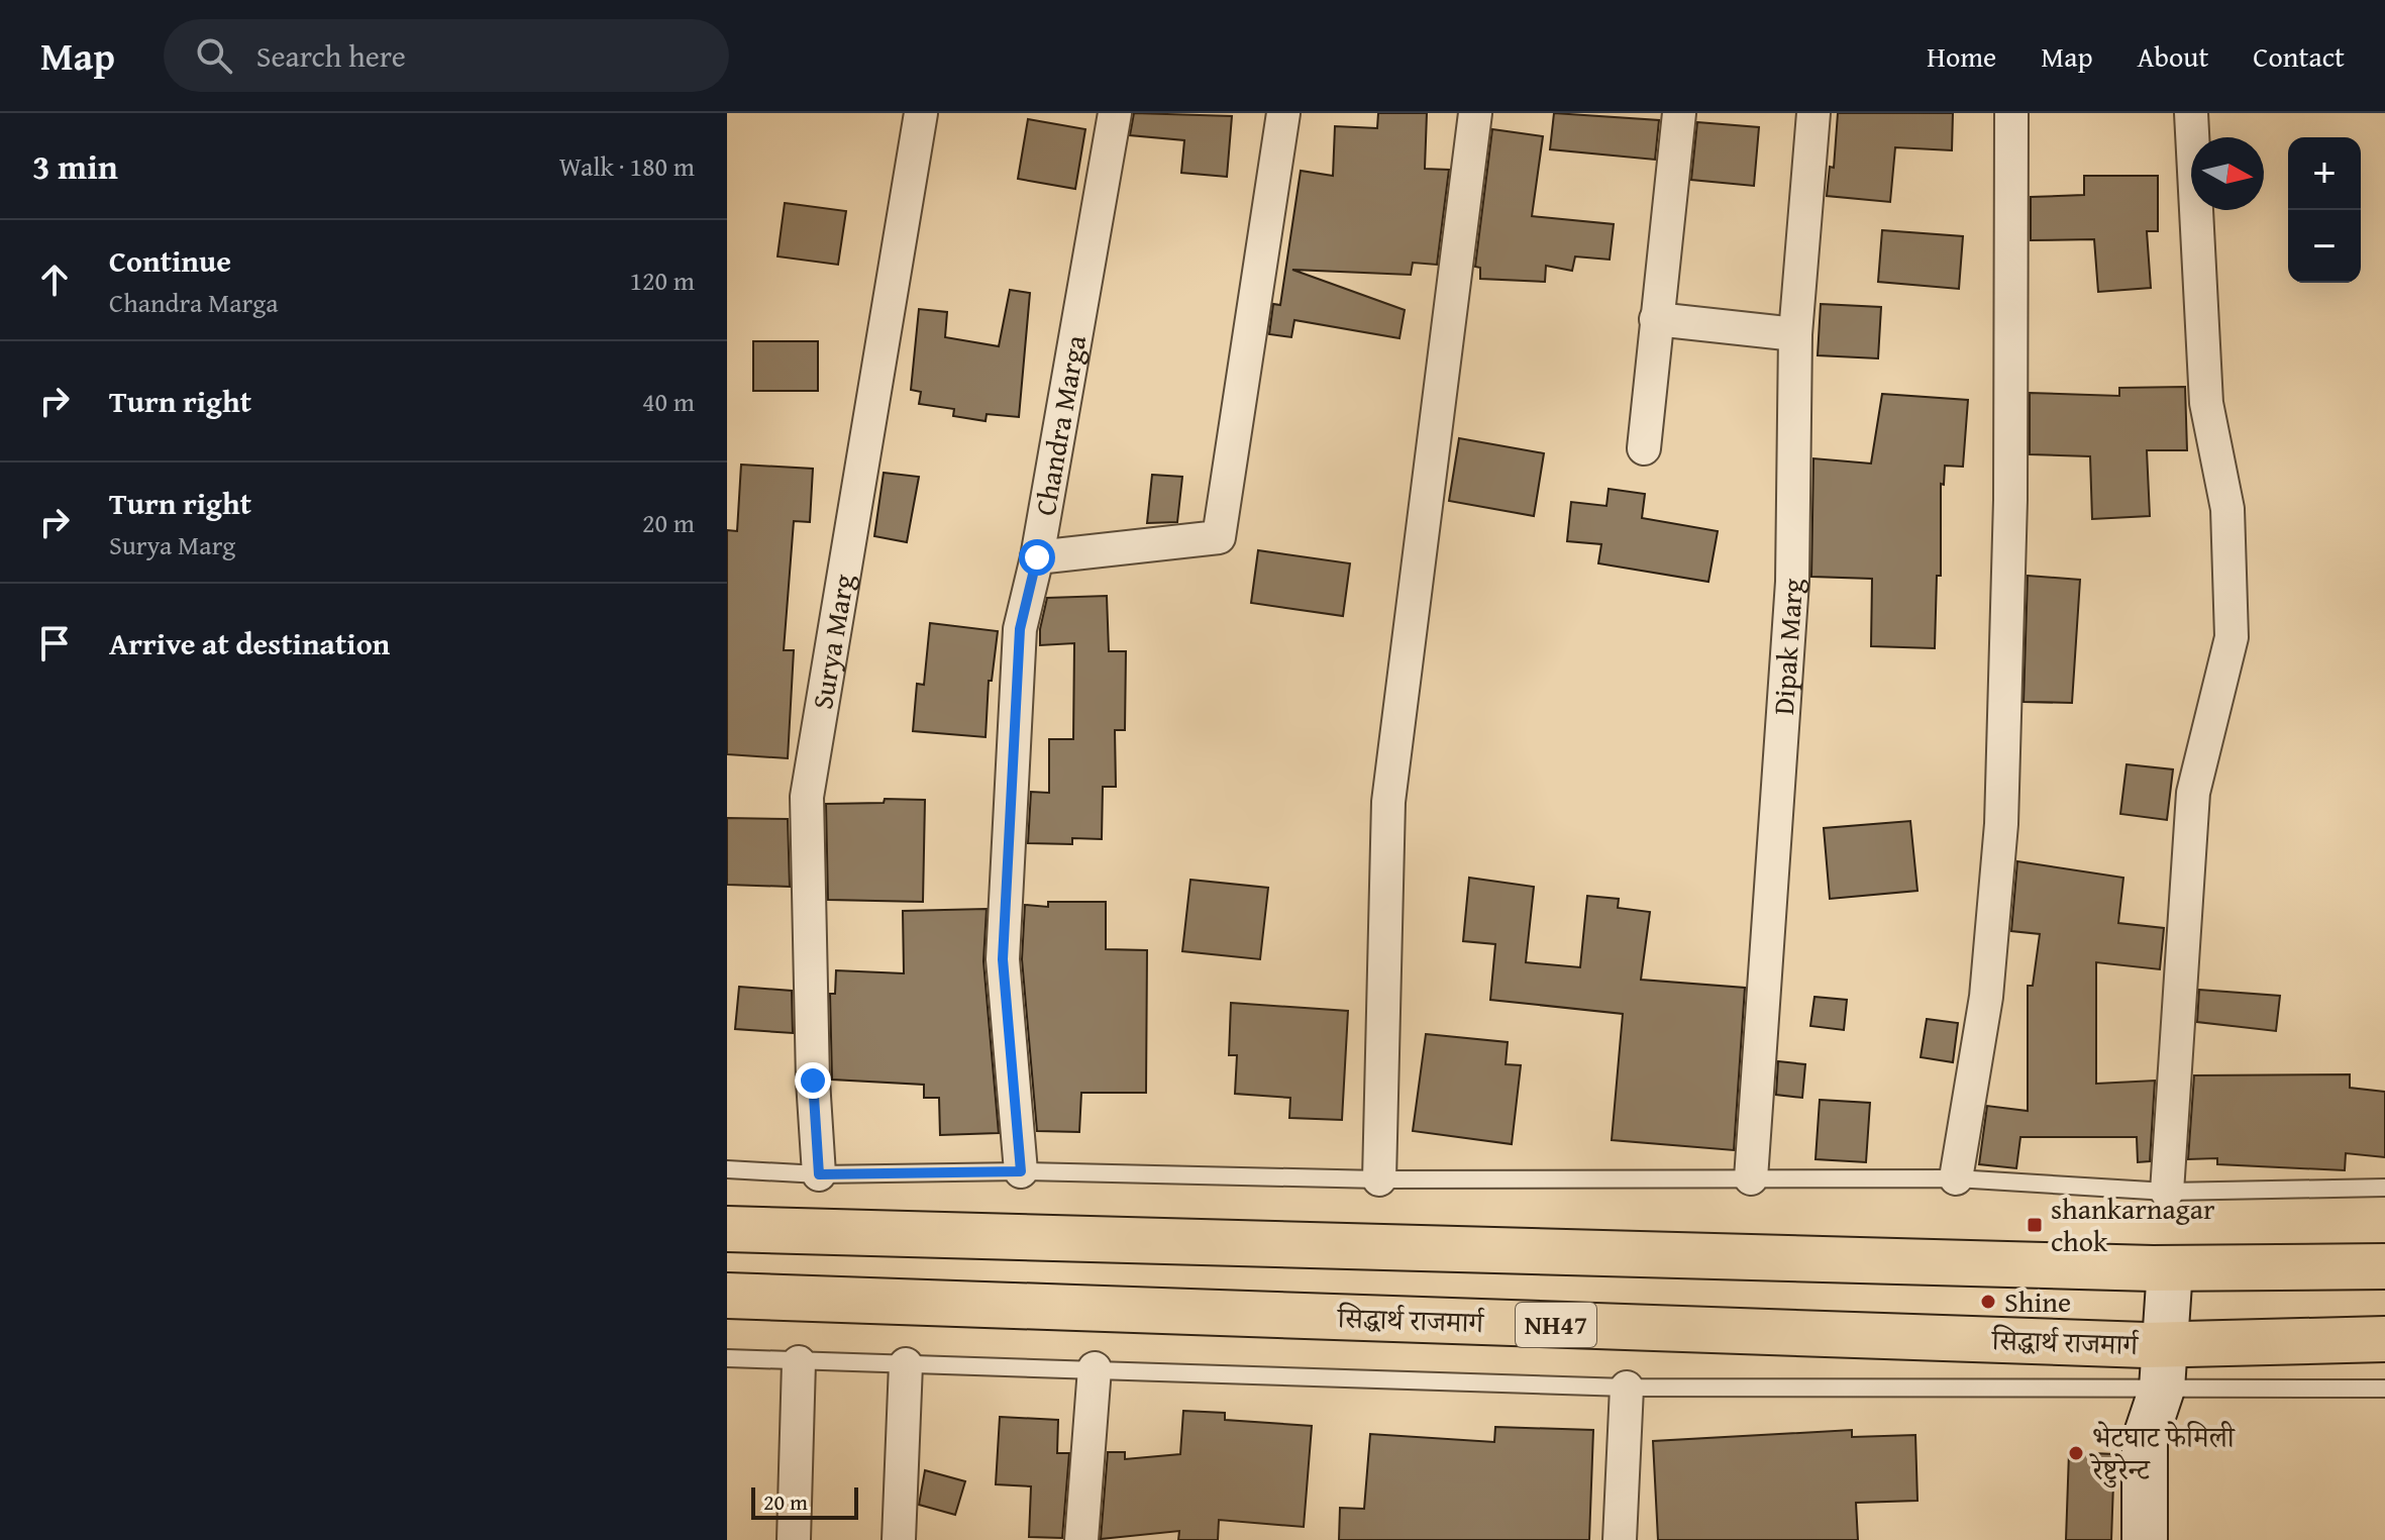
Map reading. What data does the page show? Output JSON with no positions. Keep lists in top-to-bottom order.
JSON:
{
  "streets": {
    "highway": ["सिद्धार्थ राजमार्ग", "NH47"],
    "street": ["Chandra Marga", "Surya Marg", "Dipak Marg"]
  },
  "places": {
    "transit": ["shankarnagar chok"],
    "other": ["Shine", "भेटघाट फेमिली रेष्टुरेन्ट"]
  },
  "scale_bar": "20 m",
  "north": "right",
  "page": {
    "header": "Map",
    "search": "Search here",
    "nav": [
      "Home",
      "Map",
      "About",
      "Contact"
    ],
    "heading": ["3 min", "Walk · 180 m"],
    "map_buttons": ["+", "−"],
    "list": [
      ["Continue", "Chandra Marga", "120 m"],
      ["Turn right", "40 m"],
      ["Turn right", "Surya Marg", "20 m"],
      "Arrive at destination"
    ],
    "scale": "20 m"
  }
}
